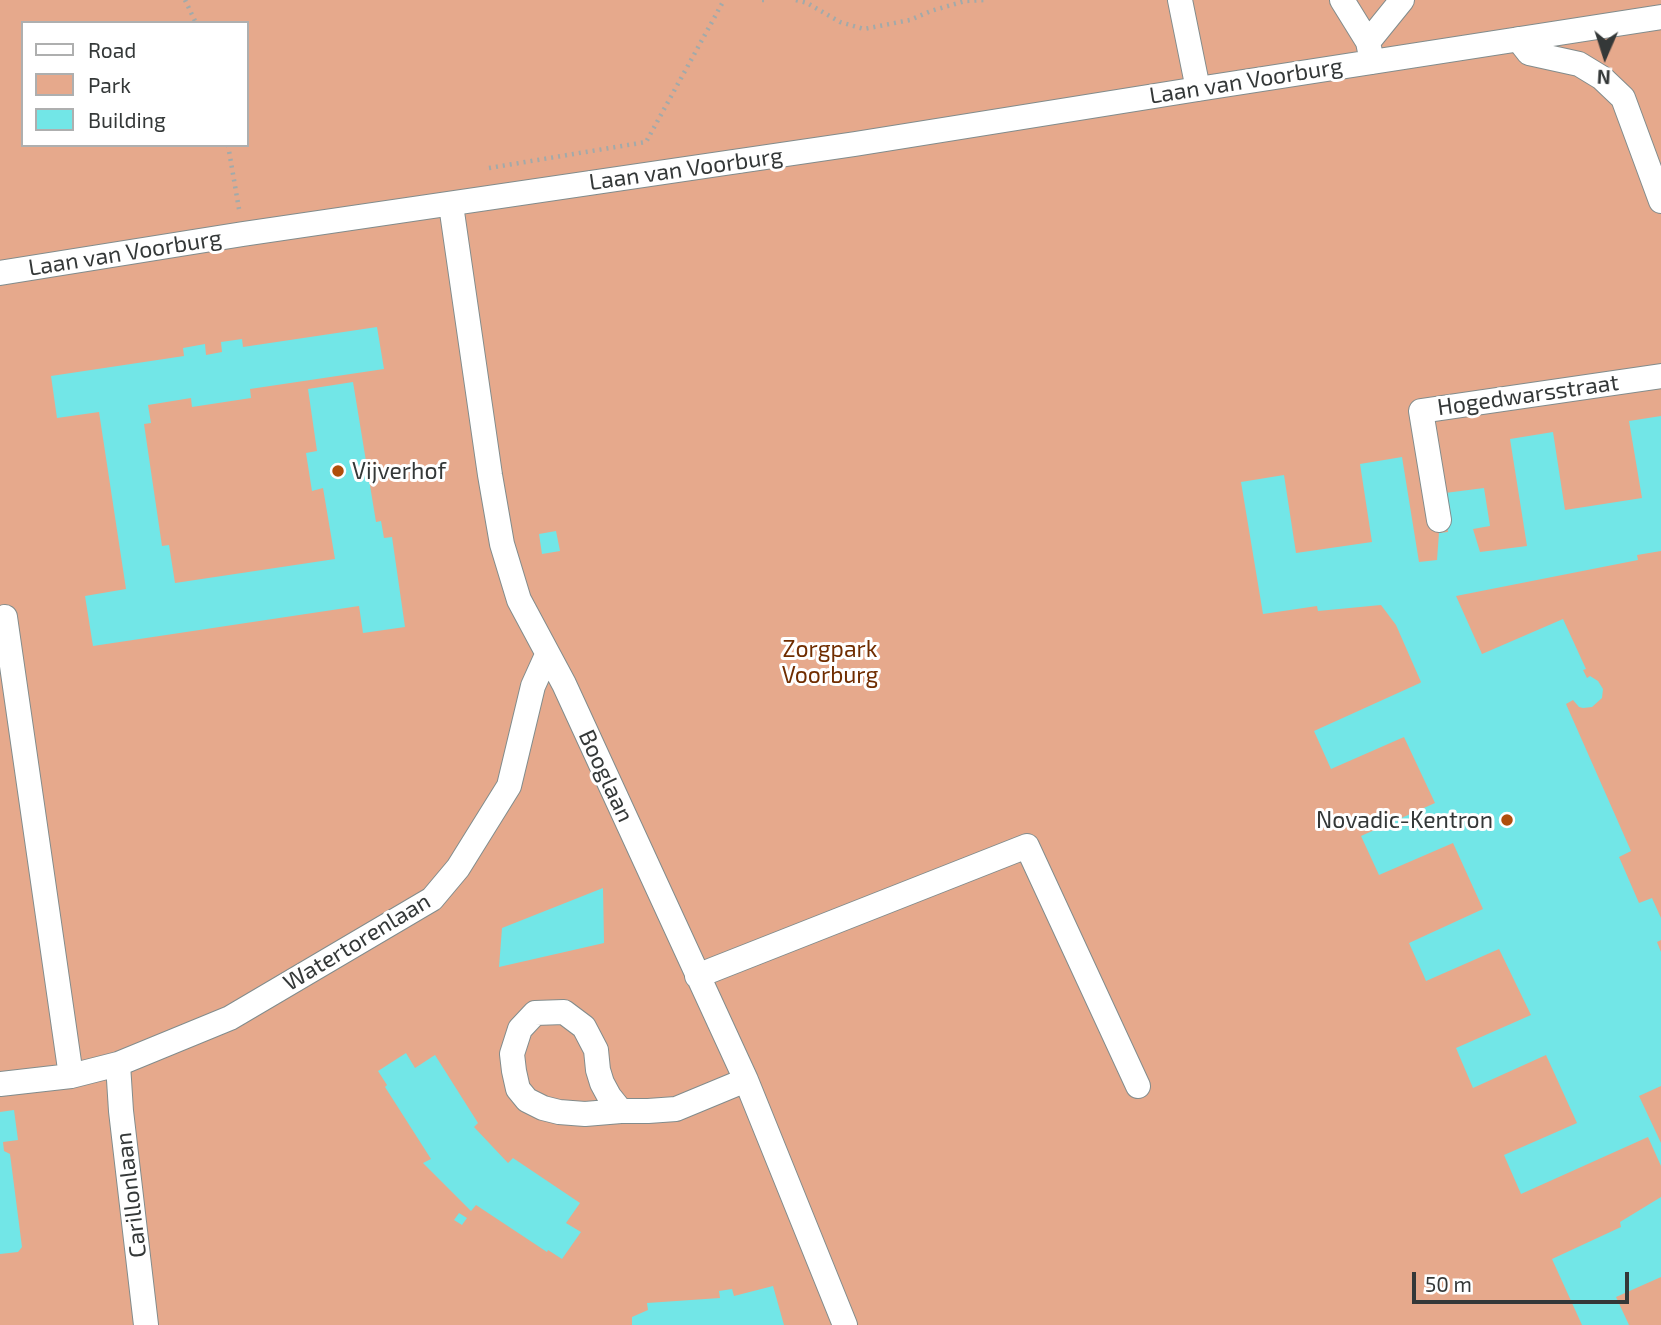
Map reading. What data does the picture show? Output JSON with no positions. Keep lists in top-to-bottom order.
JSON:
{
  "streets": {
    "street": [
      "Laan van Voorburg",
      "Hogedwarsstraat",
      "Booglaan",
      "Watertorenlaan",
      "Carillonlaan"
    ]
  },
  "crossings": [
    ["Laan van Voorburg", "Booglaan"],
    ["Booglaan", "Watertorenlaan"],
    ["Watertorenlaan", "Carillonlaan"]
  ],
  "parks": ["Zorgpark Voorburg"],
  "places": ["Vijverhof", "Novadic-Kentron"],
  "legend": ["Road", "Park", "Building"],
  "scale_bar": "50 m",
  "north": "bottom"
}
